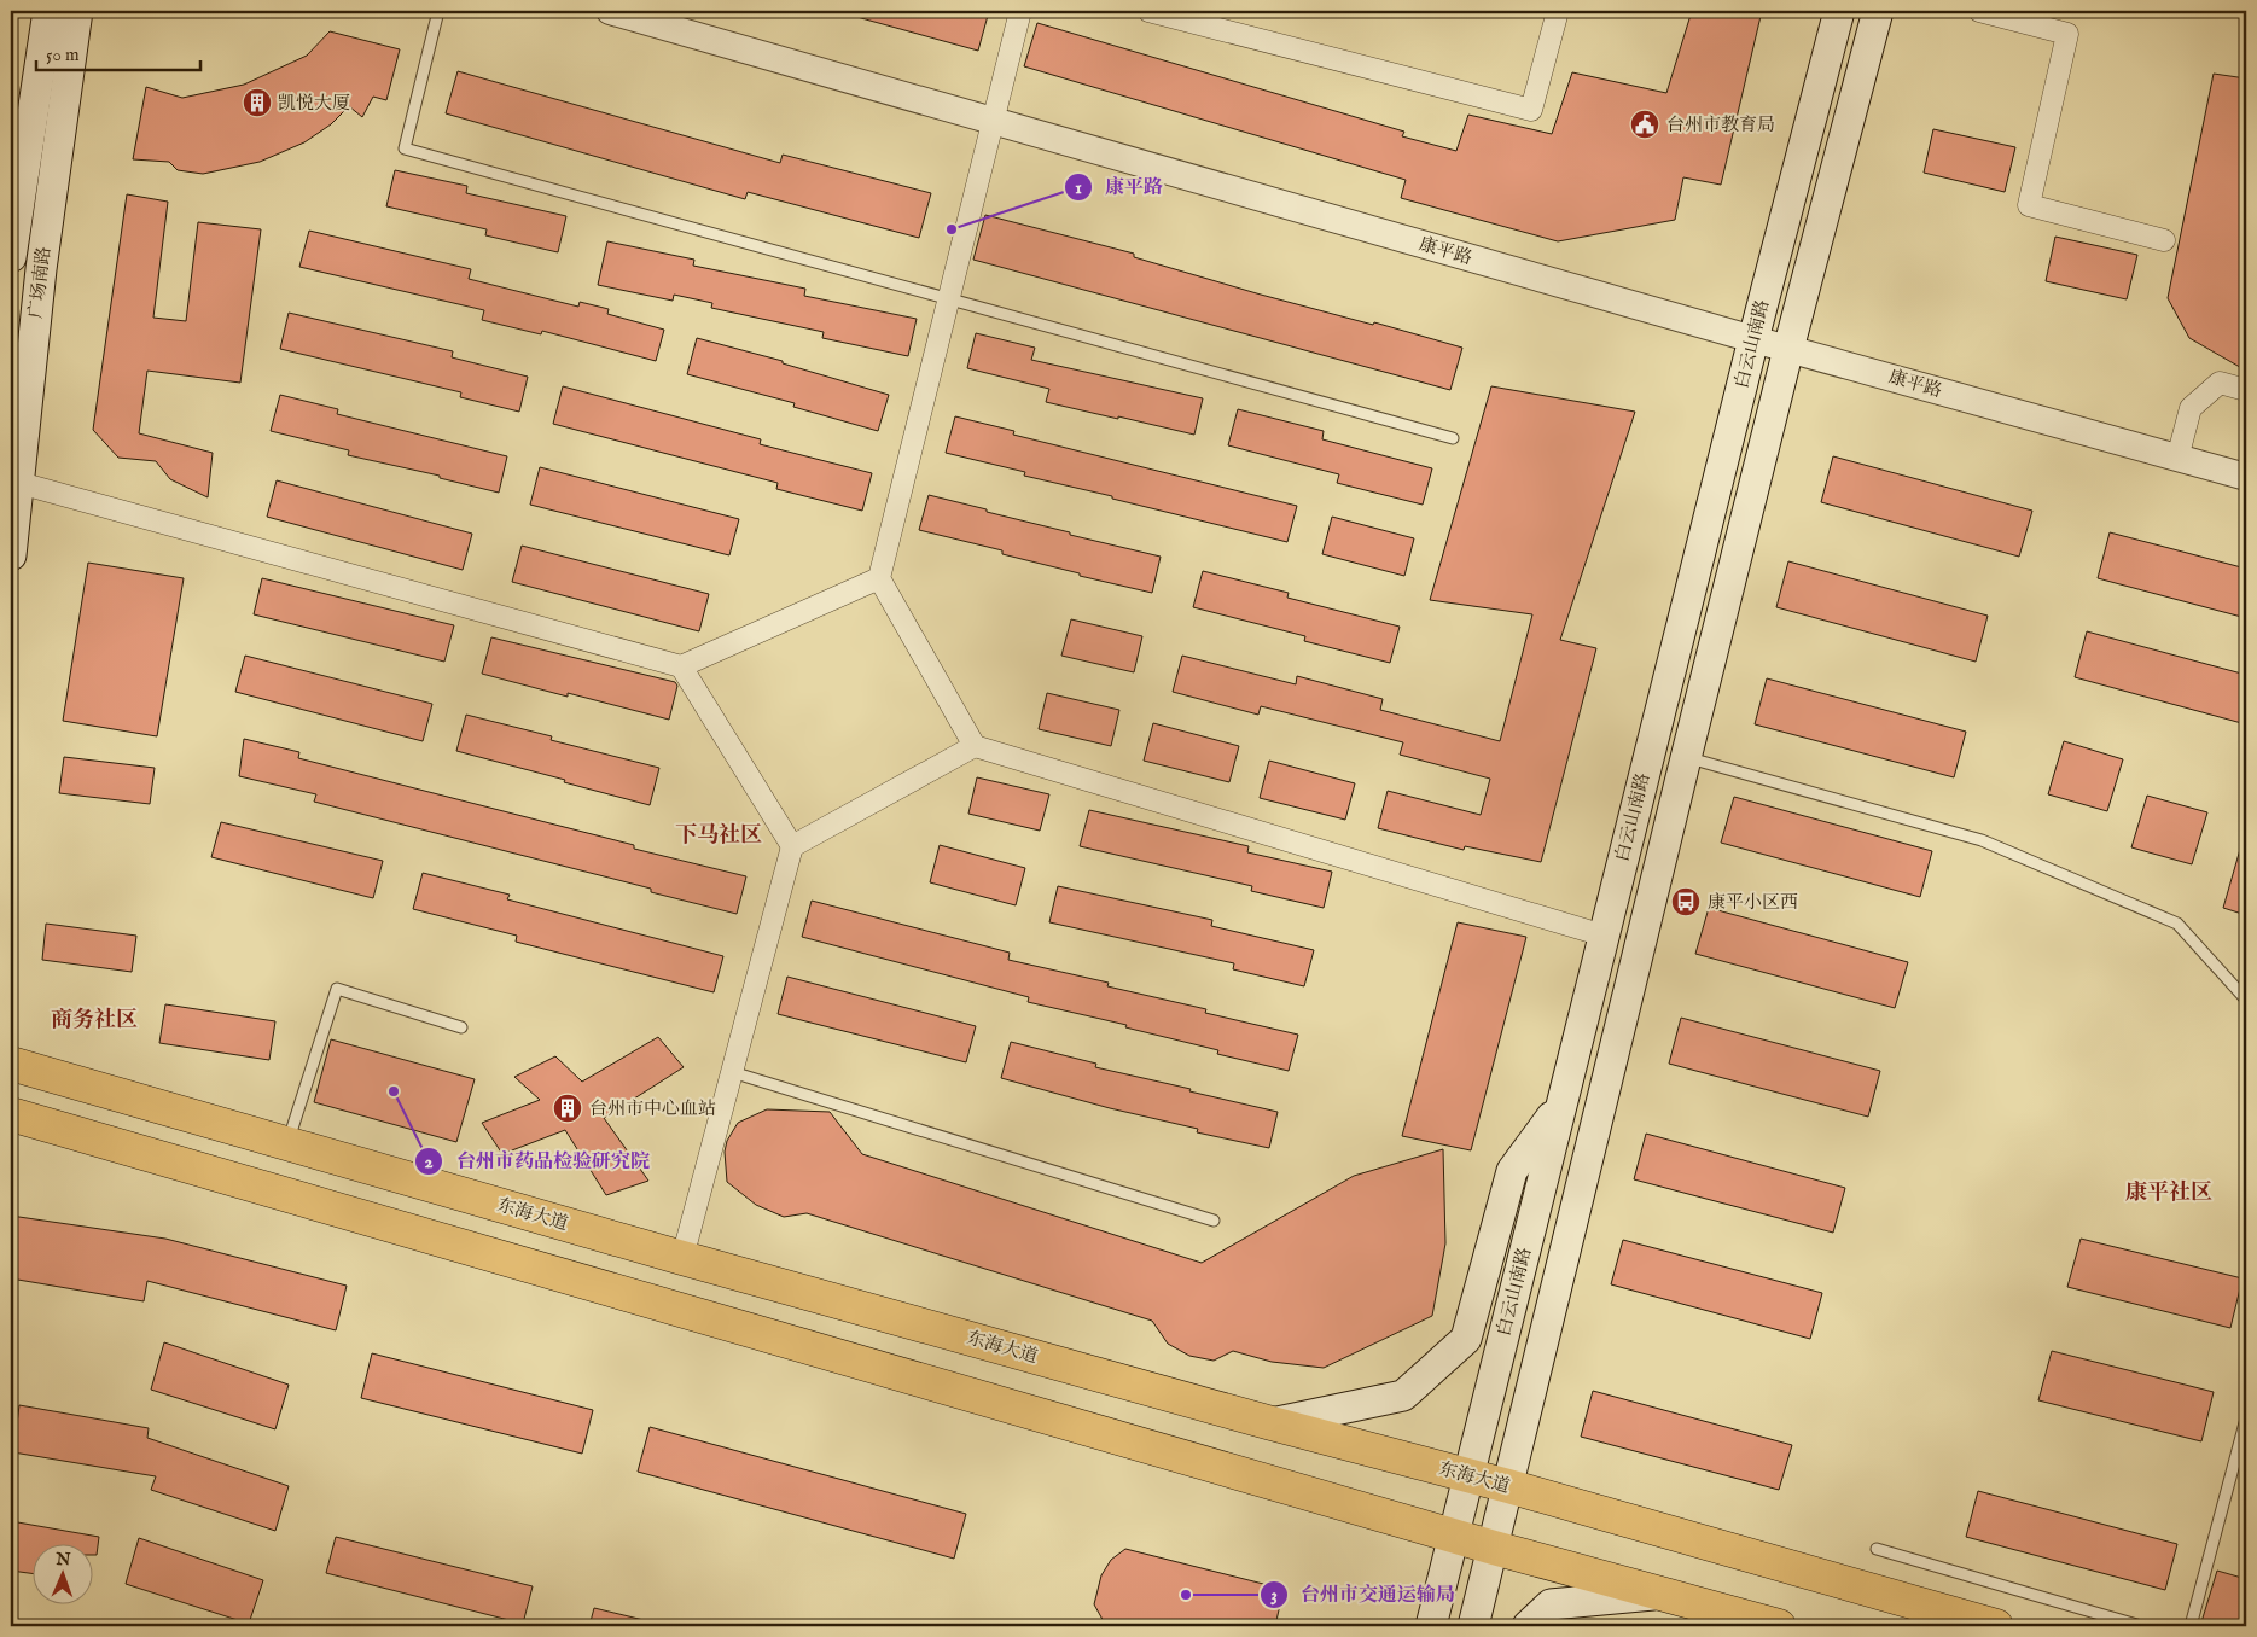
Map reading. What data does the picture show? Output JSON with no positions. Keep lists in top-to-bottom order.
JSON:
{
  "streets": {
    "main road": ["广场南路", "白云山南路", "东海大道"],
    "street": ["康平路"]
  },
  "crossings": [
    ["康平路", "白云山南路"],
    ["白云山南路", "东海大道"]
  ],
  "districts": ["下马社区", "商务社区", "康平社区"],
  "places": {
    "building": ["凯悦大厦", "台州市中心血站"],
    "public building": ["台州市教育局"],
    "other": ["康平路", "台州市药品检验研究院", "台州市交通运输局"],
    "bus stop": ["康平小区西"]
  },
  "scale_bar": "50 m",
  "north": "top"
}
